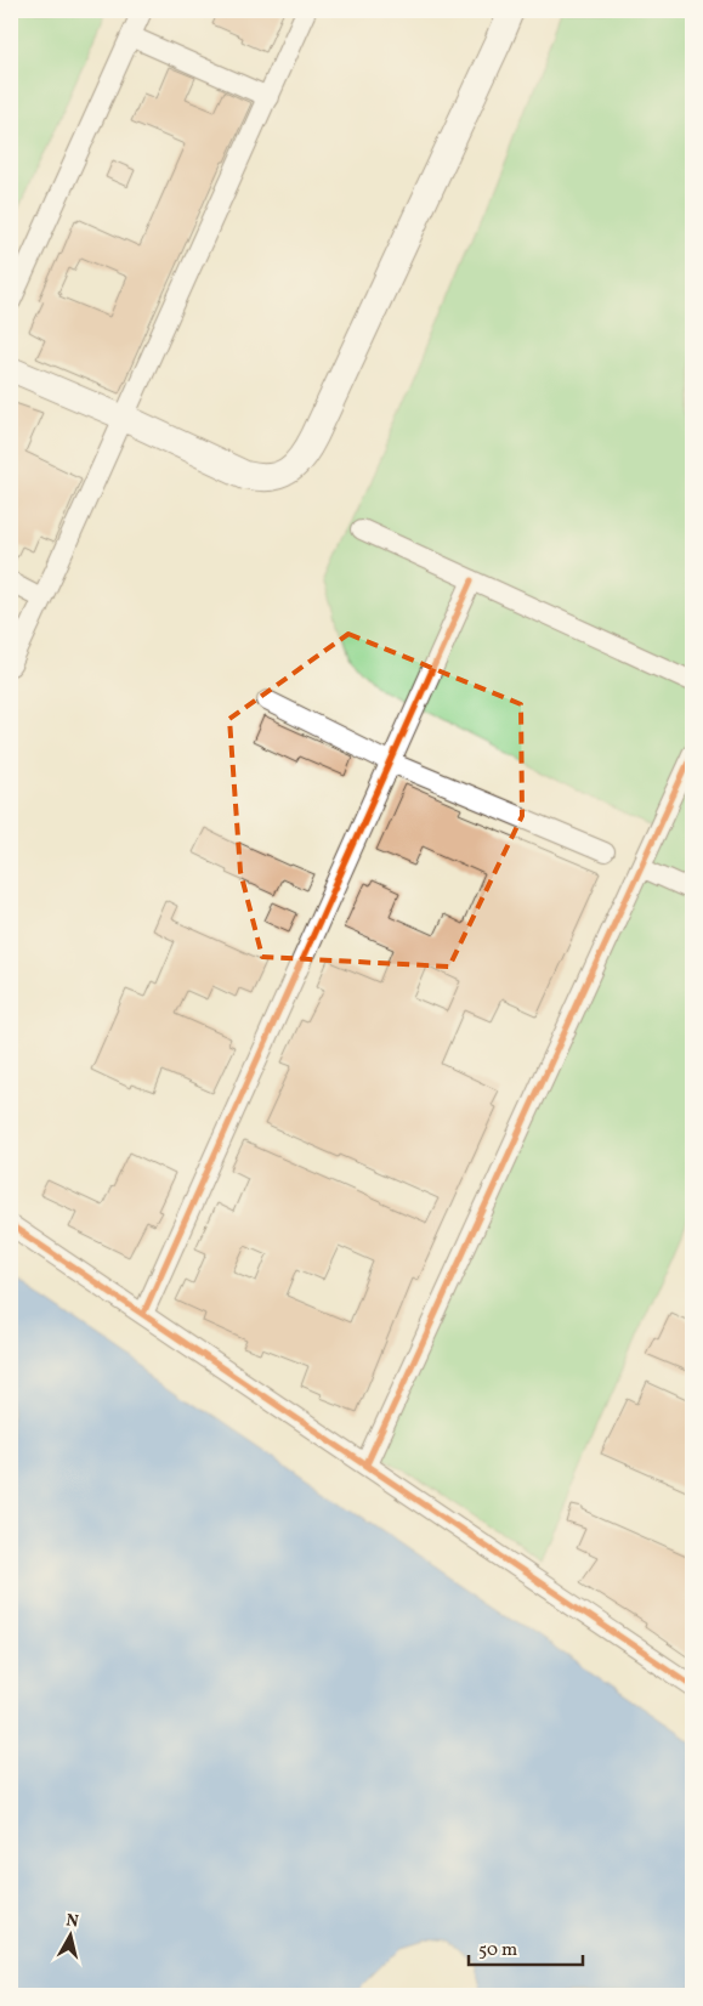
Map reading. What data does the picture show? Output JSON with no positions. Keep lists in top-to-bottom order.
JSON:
{
  "scale_bar": "50 m",
  "north": "top"
}
